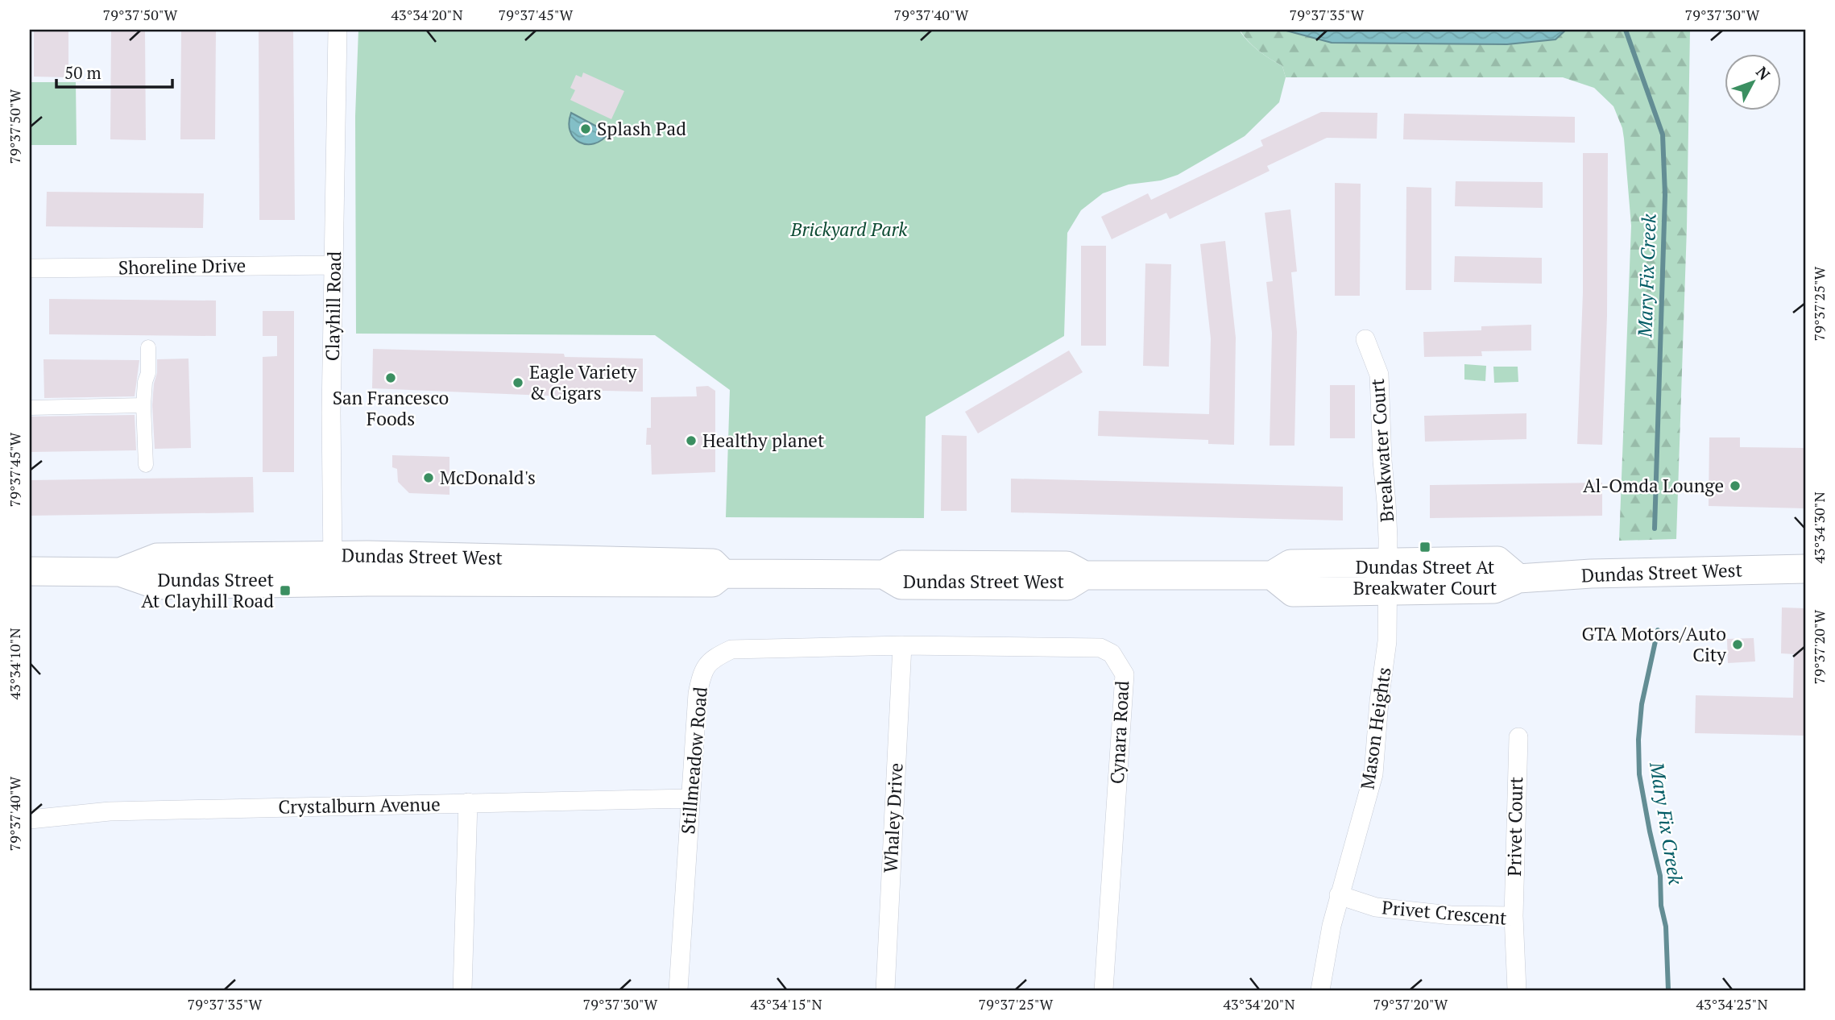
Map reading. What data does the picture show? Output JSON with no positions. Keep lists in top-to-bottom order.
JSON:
{
  "streets": {
    "main road": ["Dundas Street West"],
    "street": [
      "Shoreline Drive",
      "Clayhill Road",
      "Breakwater Court",
      "Mason Heights",
      "Cynara Road",
      "Stillmeadow Road",
      "Crystalburn Avenue",
      "Whaley Drive",
      "Privet Court",
      "Privet Crescent"
    ]
  },
  "crossings": [
    ["Shoreline Drive", "Clayhill Road"],
    ["Clayhill Road", "Dundas Street West"],
    ["Breakwater Court", "Dundas Street West"],
    ["Breakwater Court", "Mason Heights"],
    ["Dundas Street West", "Mason Heights"],
    ["Mason Heights", "Privet Crescent"],
    ["Cynara Road", "Stillmeadow Road"],
    ["Cynara Road", "Whaley Drive"],
    ["Stillmeadow Road", "Crystalburn Avenue"],
    ["Stillmeadow Road", "Whaley Drive"],
    ["Privet Court", "Privet Crescent"]
  ],
  "water": ["Mary Fix Creek"],
  "parks": ["Brickyard Park"],
  "places": {
    "other": [
      "Splash Pad",
      "San Francesco Foods",
      "Eagle Variety & Cigars",
      "Healthy planet",
      "McDonald's",
      "Al-Omda Lounge",
      "GTA Motors/Auto City"
    ],
    "transit": ["Dundas Street At Breakwater Court", "Dundas Street At Clayhill Road"]
  },
  "scale_bar": "50 m",
  "north": "top right",
  "coordinates": [
    "79°37'50\"W",
    "43°34'20\"N",
    "79°37'45\"W",
    "79°37'40\"W",
    "79°37'35\"W",
    "79°37'30\"W",
    "79°37'25\"W",
    "43°34'30\"N",
    "79°37'20\"W",
    "43°34'10\"N",
    "43°34'15\"N",
    "43°34'25\"N"
  ]
}
